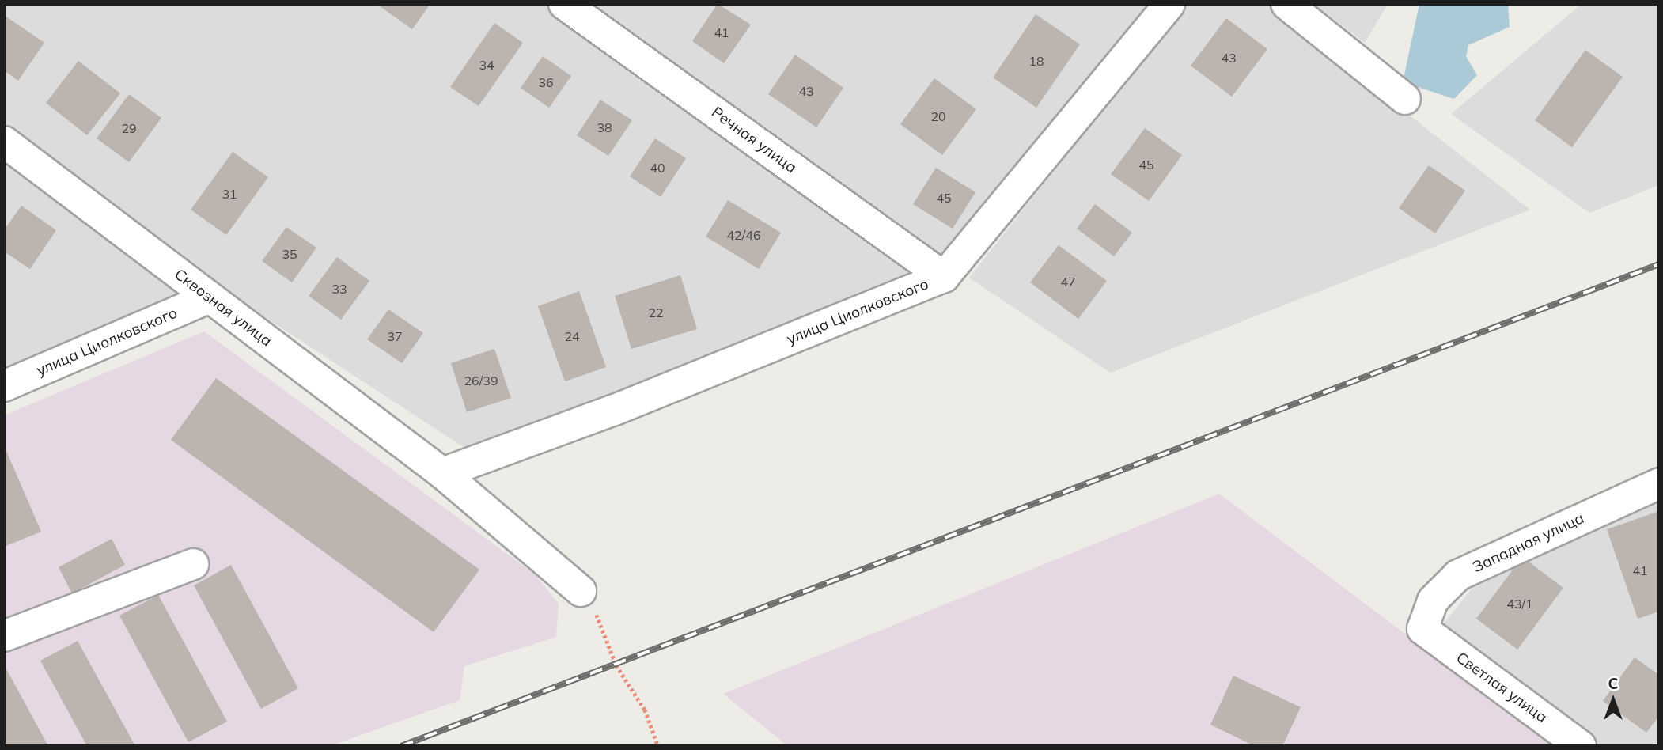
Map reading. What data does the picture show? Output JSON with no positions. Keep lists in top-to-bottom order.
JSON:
{
  "streets": {
    "street": [
      "Речная улица",
      "Сквозная улица",
      "улица Циолковского",
      "Западная улица",
      "Светлая улица"
    ]
  },
  "crossings": [
    ["Речная улица", "улица Циолковского"],
    ["Сквозная улица", "улица Циолковского"],
    ["Западная улица", "Светлая улица"]
  ],
  "house_numbers": [
    "41",
    "43",
    "18",
    "34",
    "36",
    "43",
    "20",
    "38",
    "29",
    "45",
    "40",
    "31",
    "45",
    "42/46",
    "35",
    "47",
    "33",
    "22",
    "37",
    "24",
    "26/39",
    "41",
    "43/1"
  ],
  "north": "top"
}
